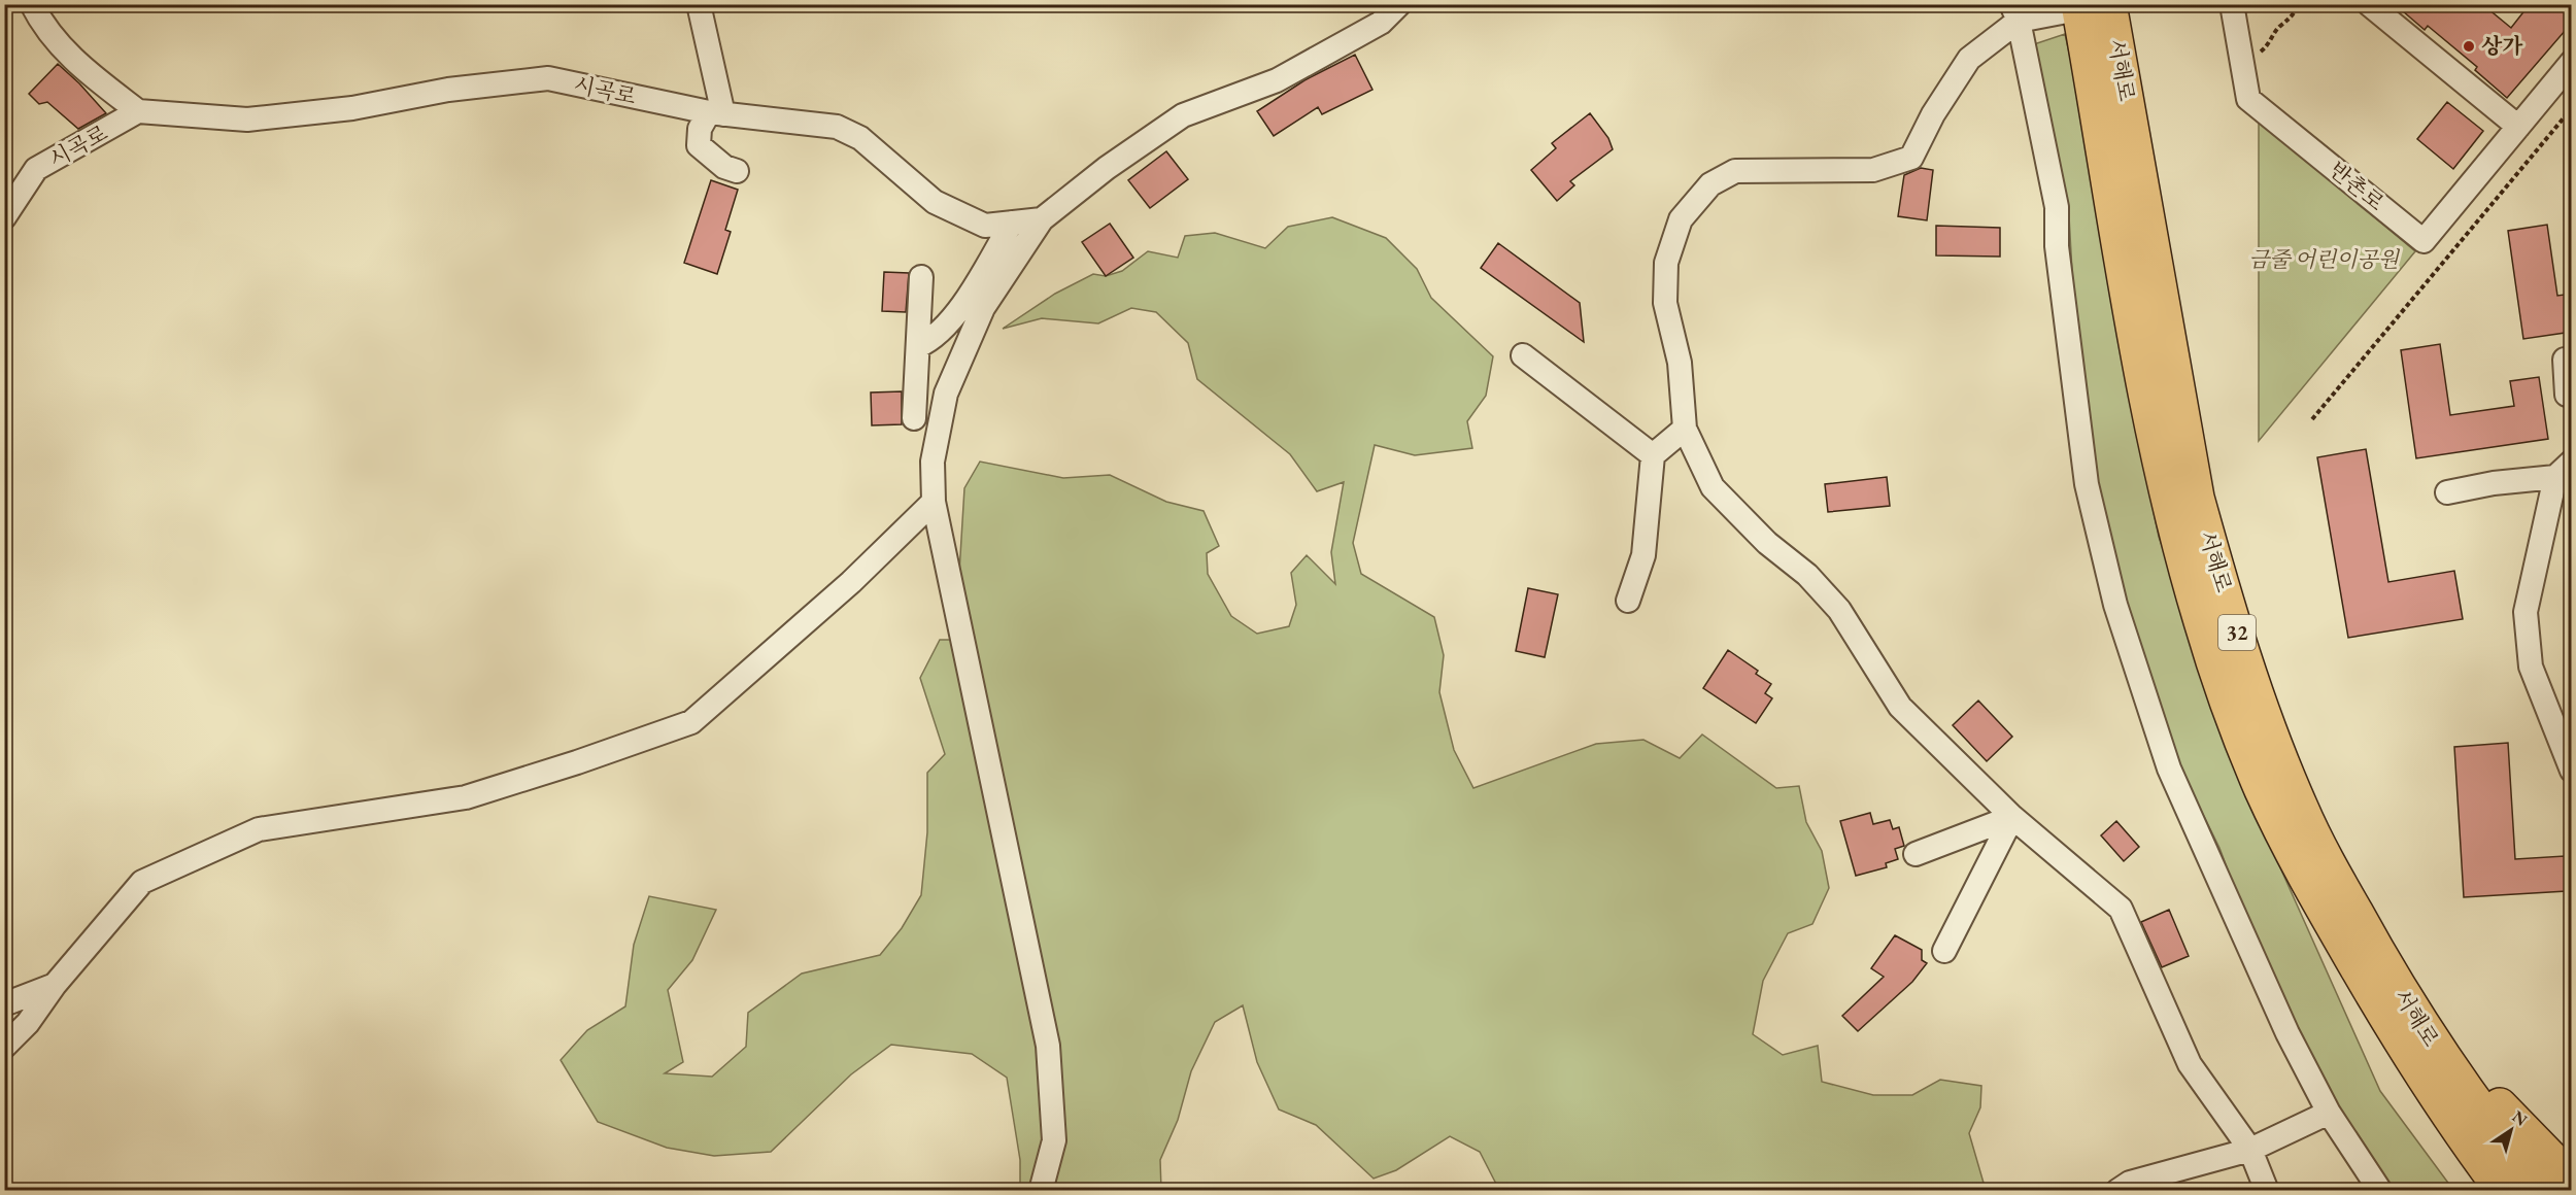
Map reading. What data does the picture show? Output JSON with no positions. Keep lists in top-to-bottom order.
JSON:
{
  "streets": {
    "highway": ["서해로", "32"],
    "street": ["시곡로", "반촌로"]
  },
  "parks": ["금줄 어린이공원"],
  "places": ["상가"],
  "north": "top right"
}
